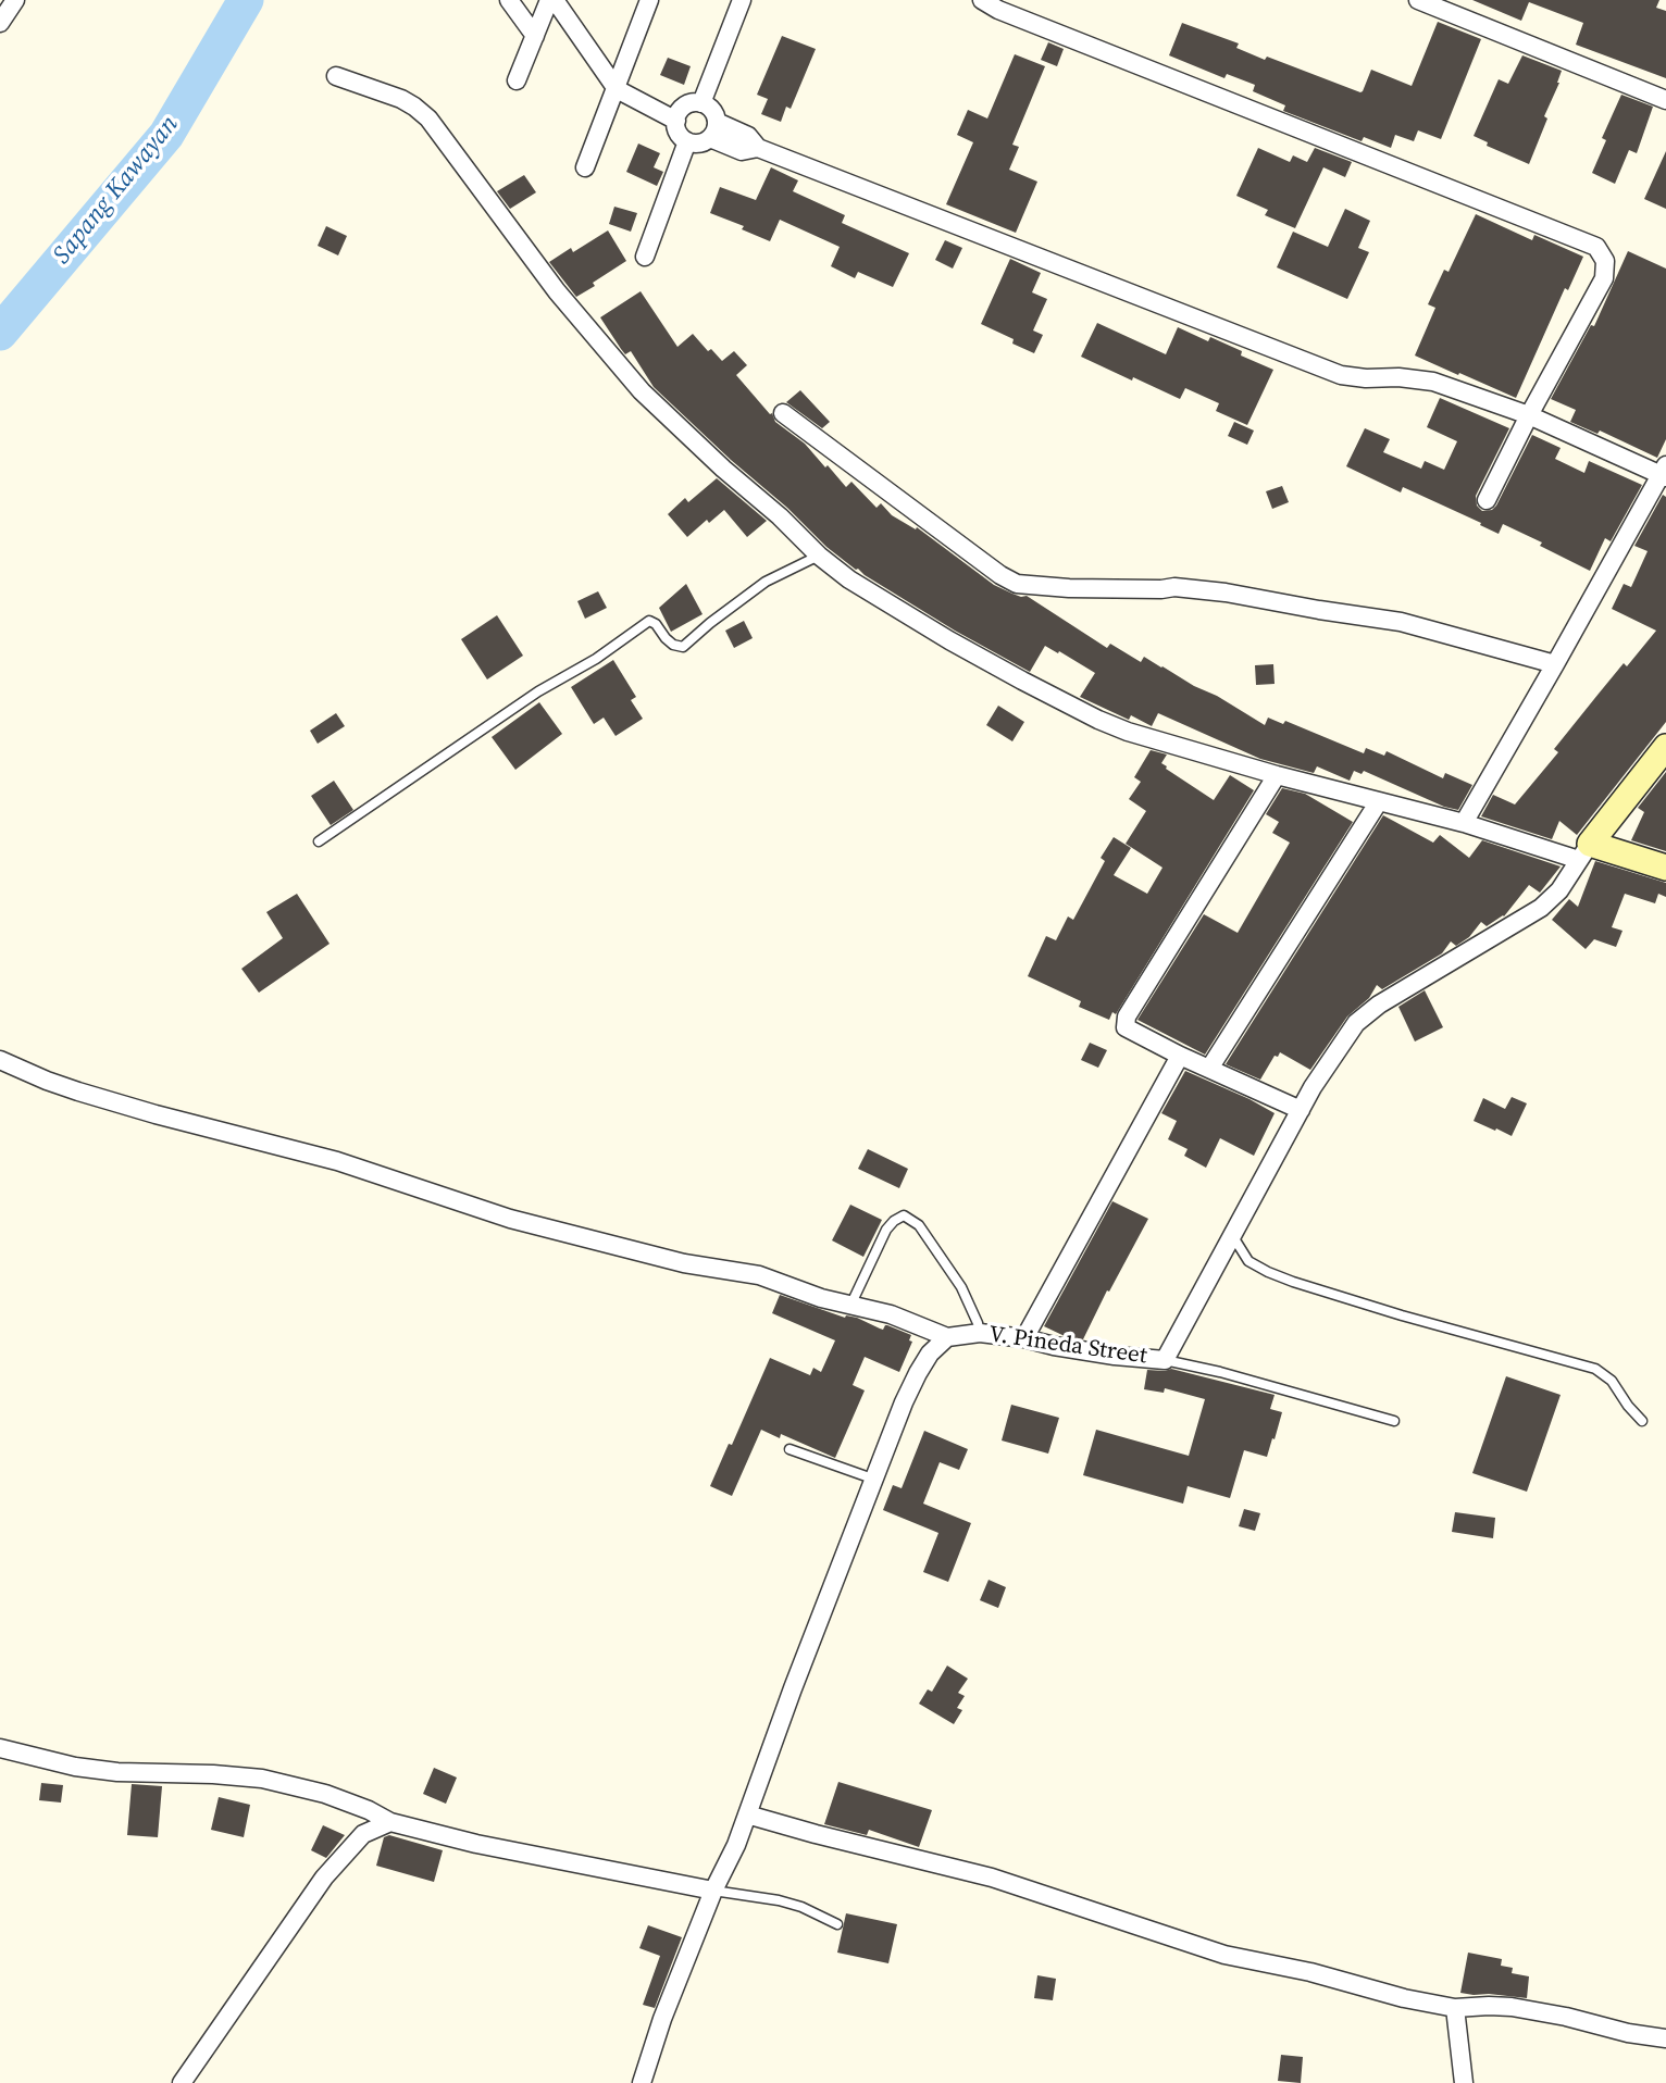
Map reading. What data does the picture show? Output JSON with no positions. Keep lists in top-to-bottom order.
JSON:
{
  "streets": {
    "street": ["V. Pineda Street"]
  },
  "water": ["Sapang Kawayan"]
}
